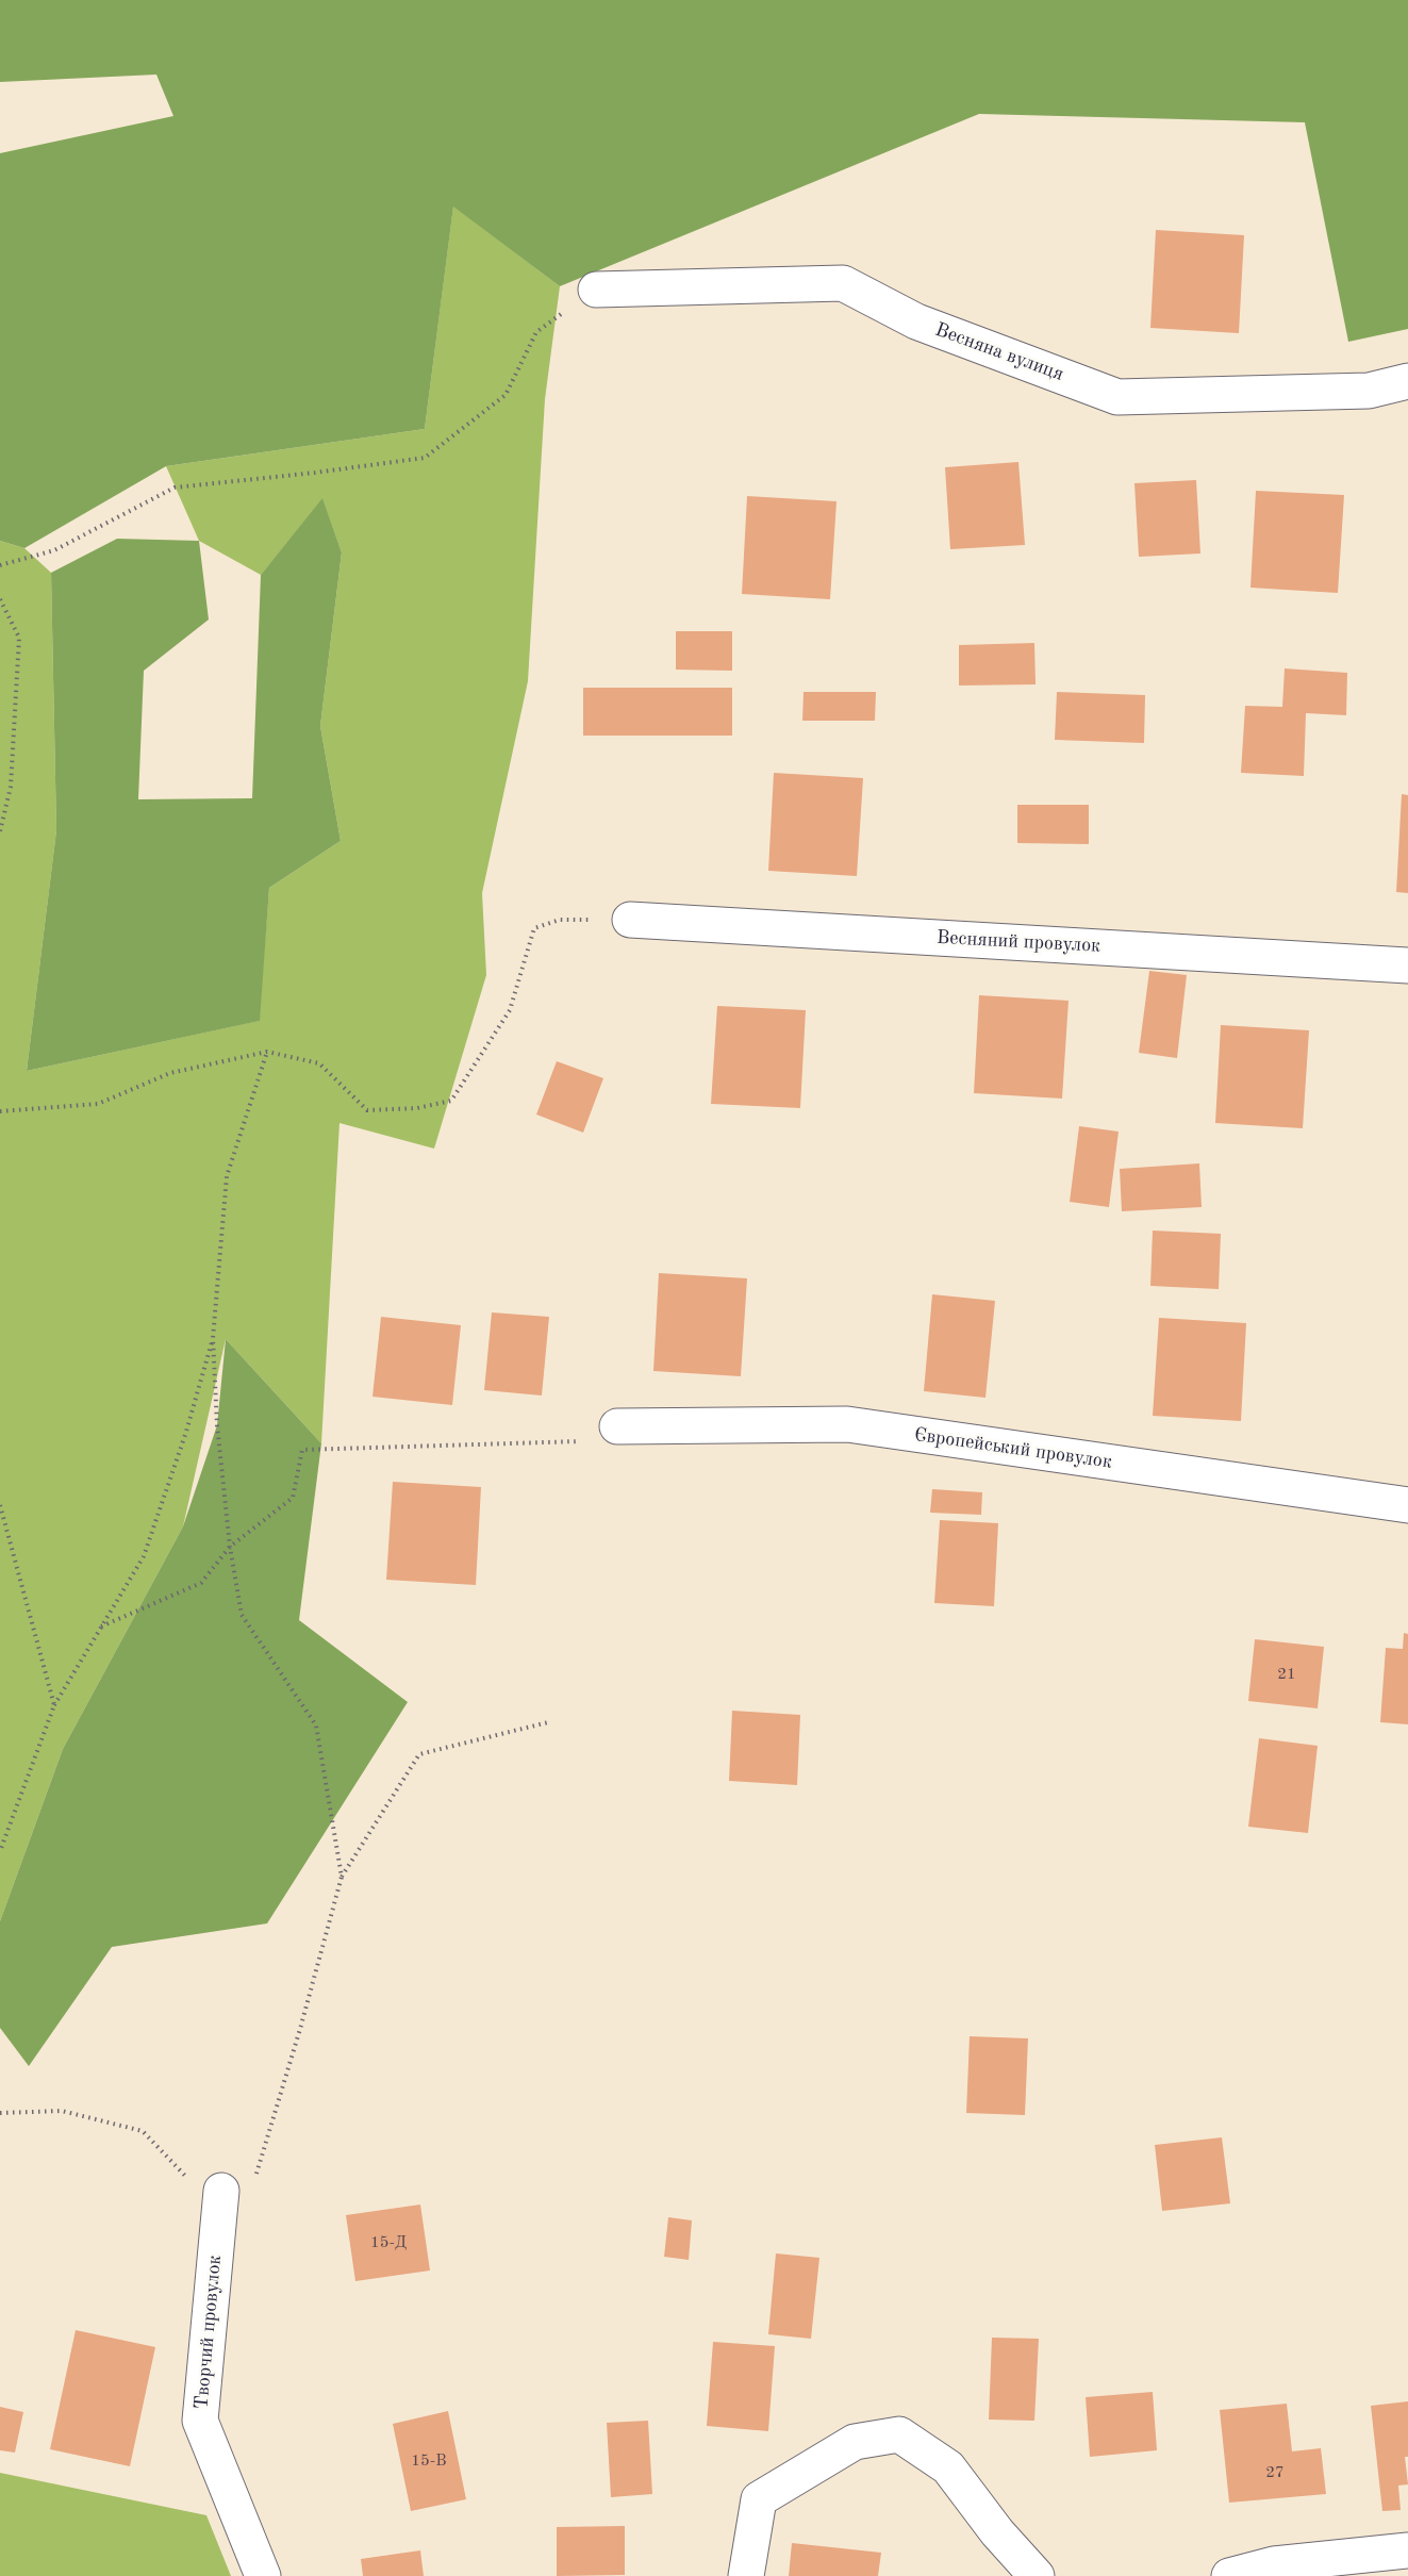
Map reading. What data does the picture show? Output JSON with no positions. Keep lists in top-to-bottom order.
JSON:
{
  "streets": {
    "street": [
      "Весняна вулиця",
      "Весняний провулок",
      "Європейський провулок",
      "Творчий провулок"
    ]
  },
  "house_numbers": [
    "21",
    "15-Д",
    "15-В",
    "27"
  ]
}
